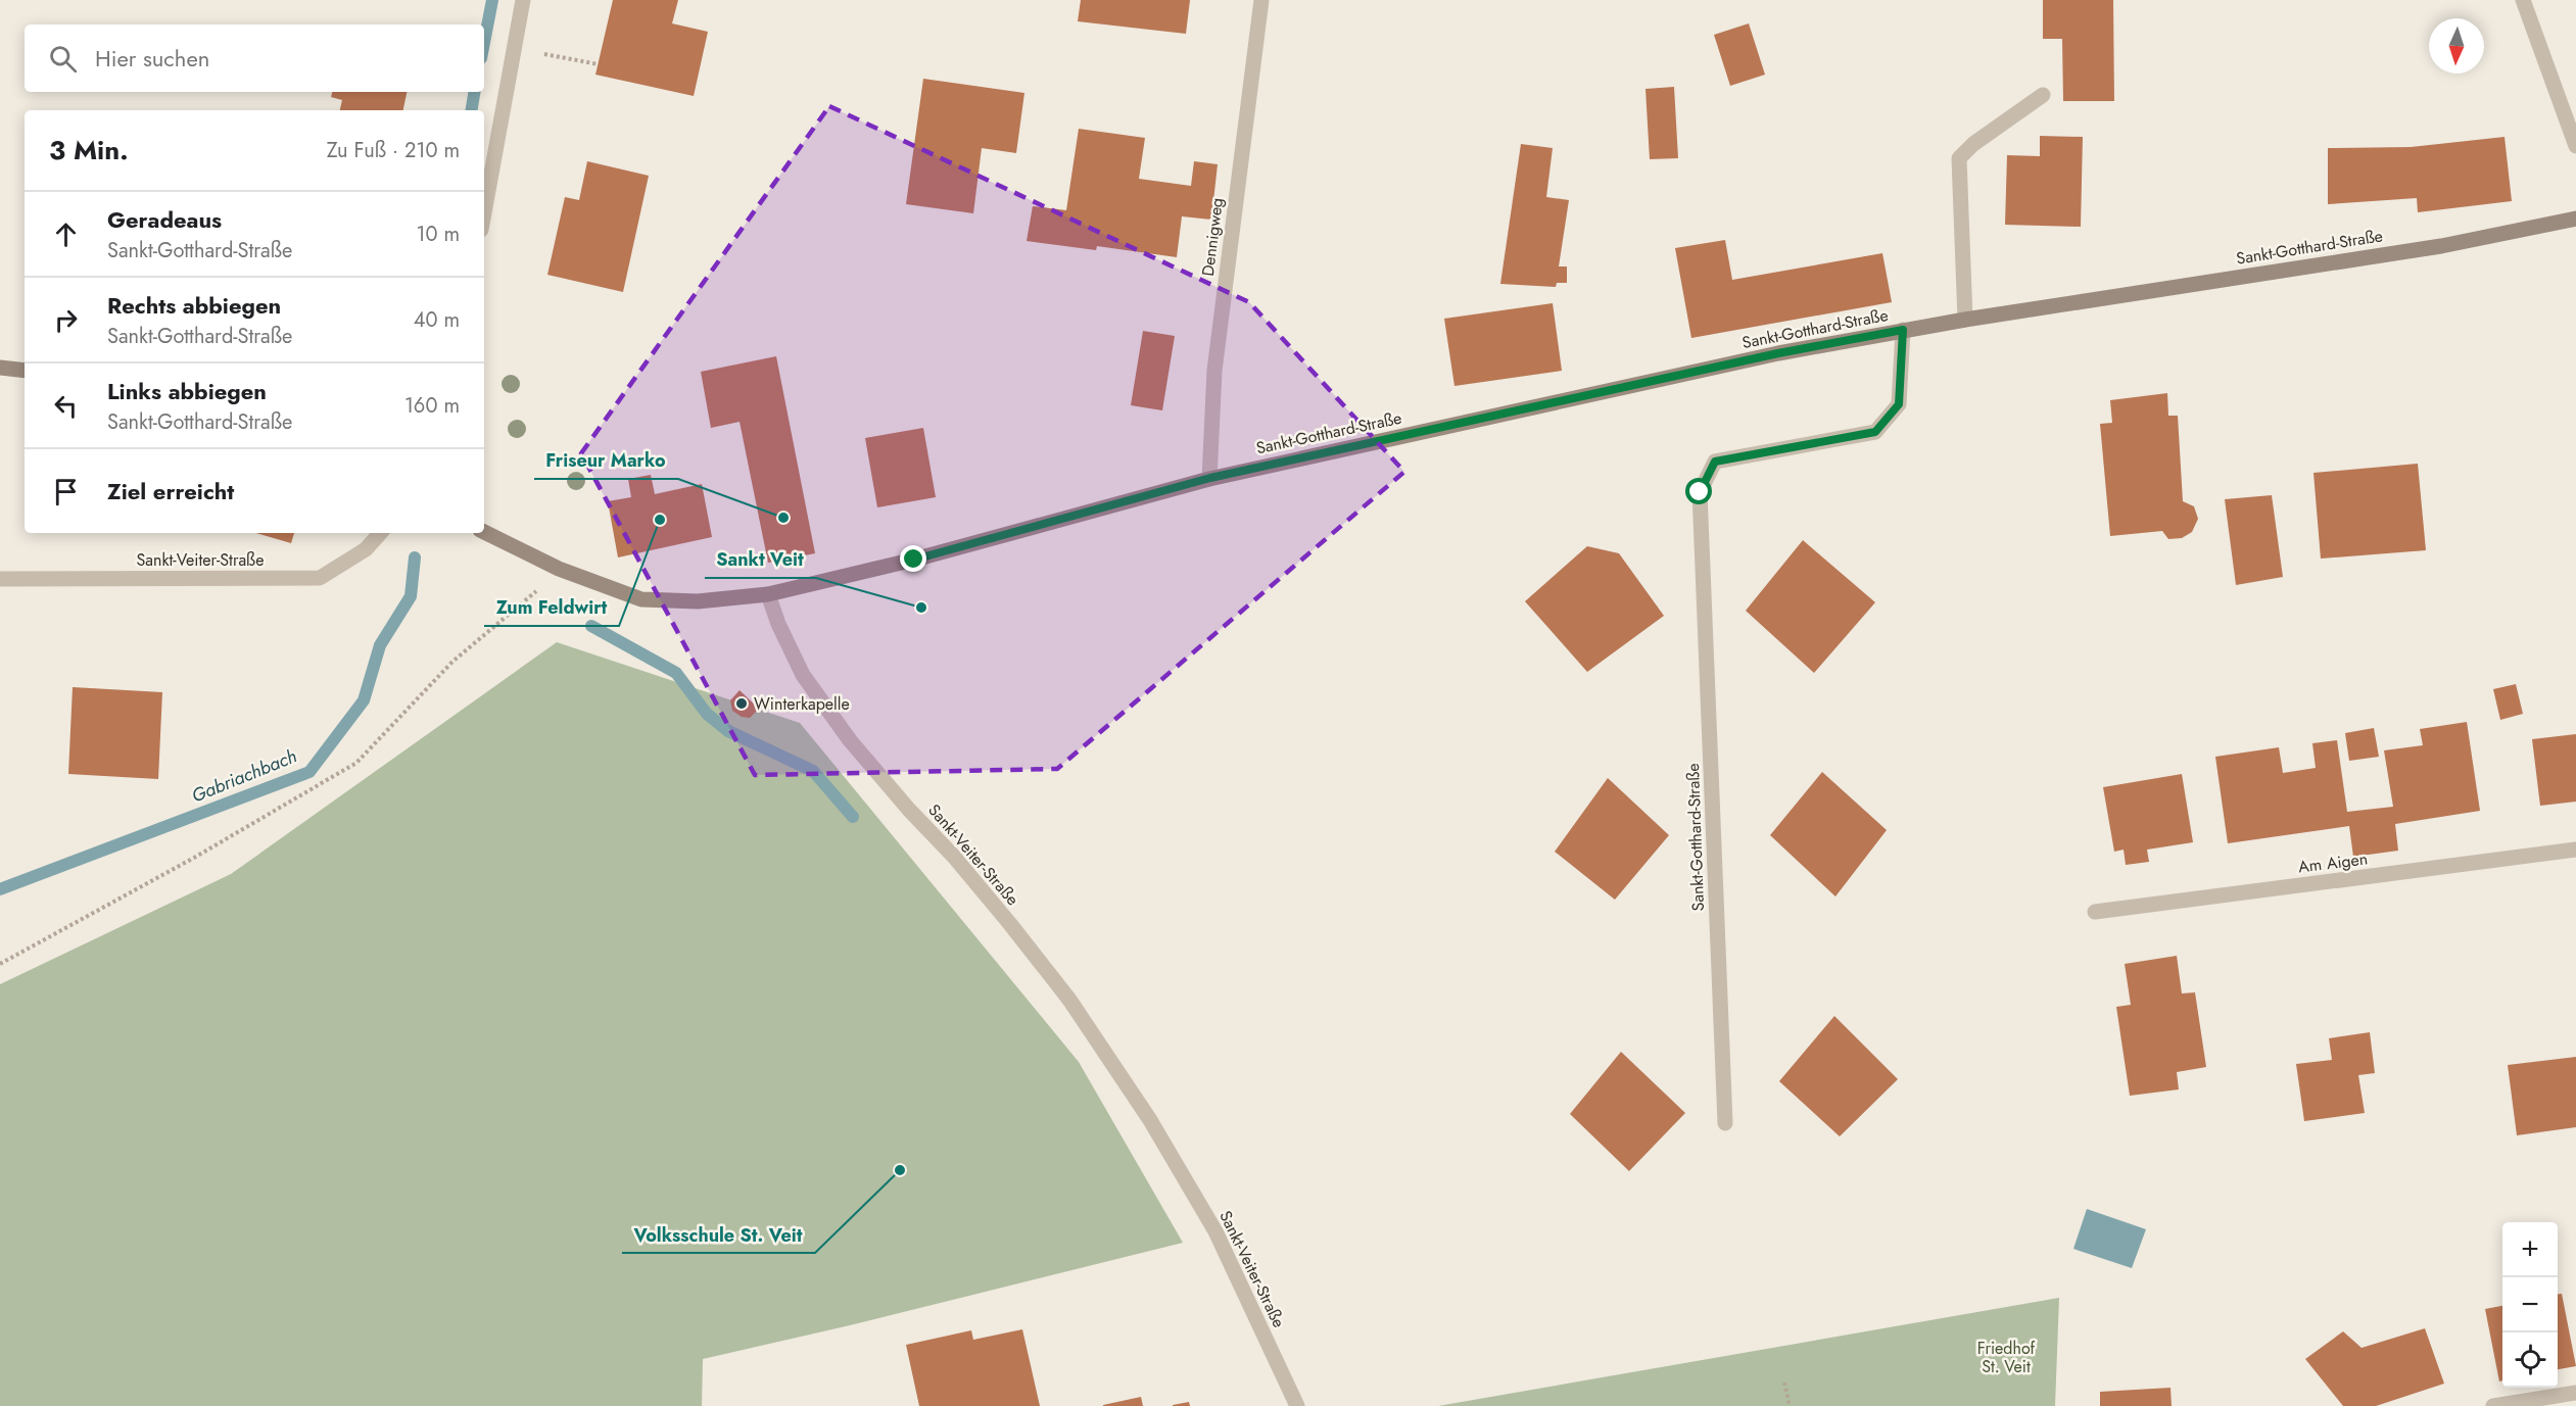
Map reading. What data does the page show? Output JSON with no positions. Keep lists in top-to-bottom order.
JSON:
{
  "streets": {
    "main road": ["Sankt-Gotthard-Straße"],
    "street": ["Dennigweg", "Sankt-Veiter-Straße", "Am Aigen"]
  },
  "crossings": [
    ["Dennigweg", "Sankt-Gotthard-Straße"],
    ["Sankt-Gotthard-Straße", "Sankt-Veiter-Straße"]
  ],
  "water": ["Gabriachbach"],
  "parks": ["Friedhof St. Veit"],
  "places": [
    "Friseur Marko",
    "Zum Feldwirt",
    "Sankt Veit",
    "Winterkapelle",
    "Volksschule St. Veit"
  ],
  "north": "bottom",
  "page": {
    "search": "Hier suchen",
    "heading": ["3 Min.", "Zu Fuß · 210 m"],
    "list": [
      ["Geradeaus", "Sankt-Gotthard-Straße", "10 m"],
      ["Rechts abbiegen", "Sankt-Gotthard-Straße", "40 m"],
      ["Links abbiegen", "Sankt-Gotthard-Straße", "160 m"],
      "Ziel erreicht"
    ],
    "map_buttons": ["+", "−"]
  }
}
